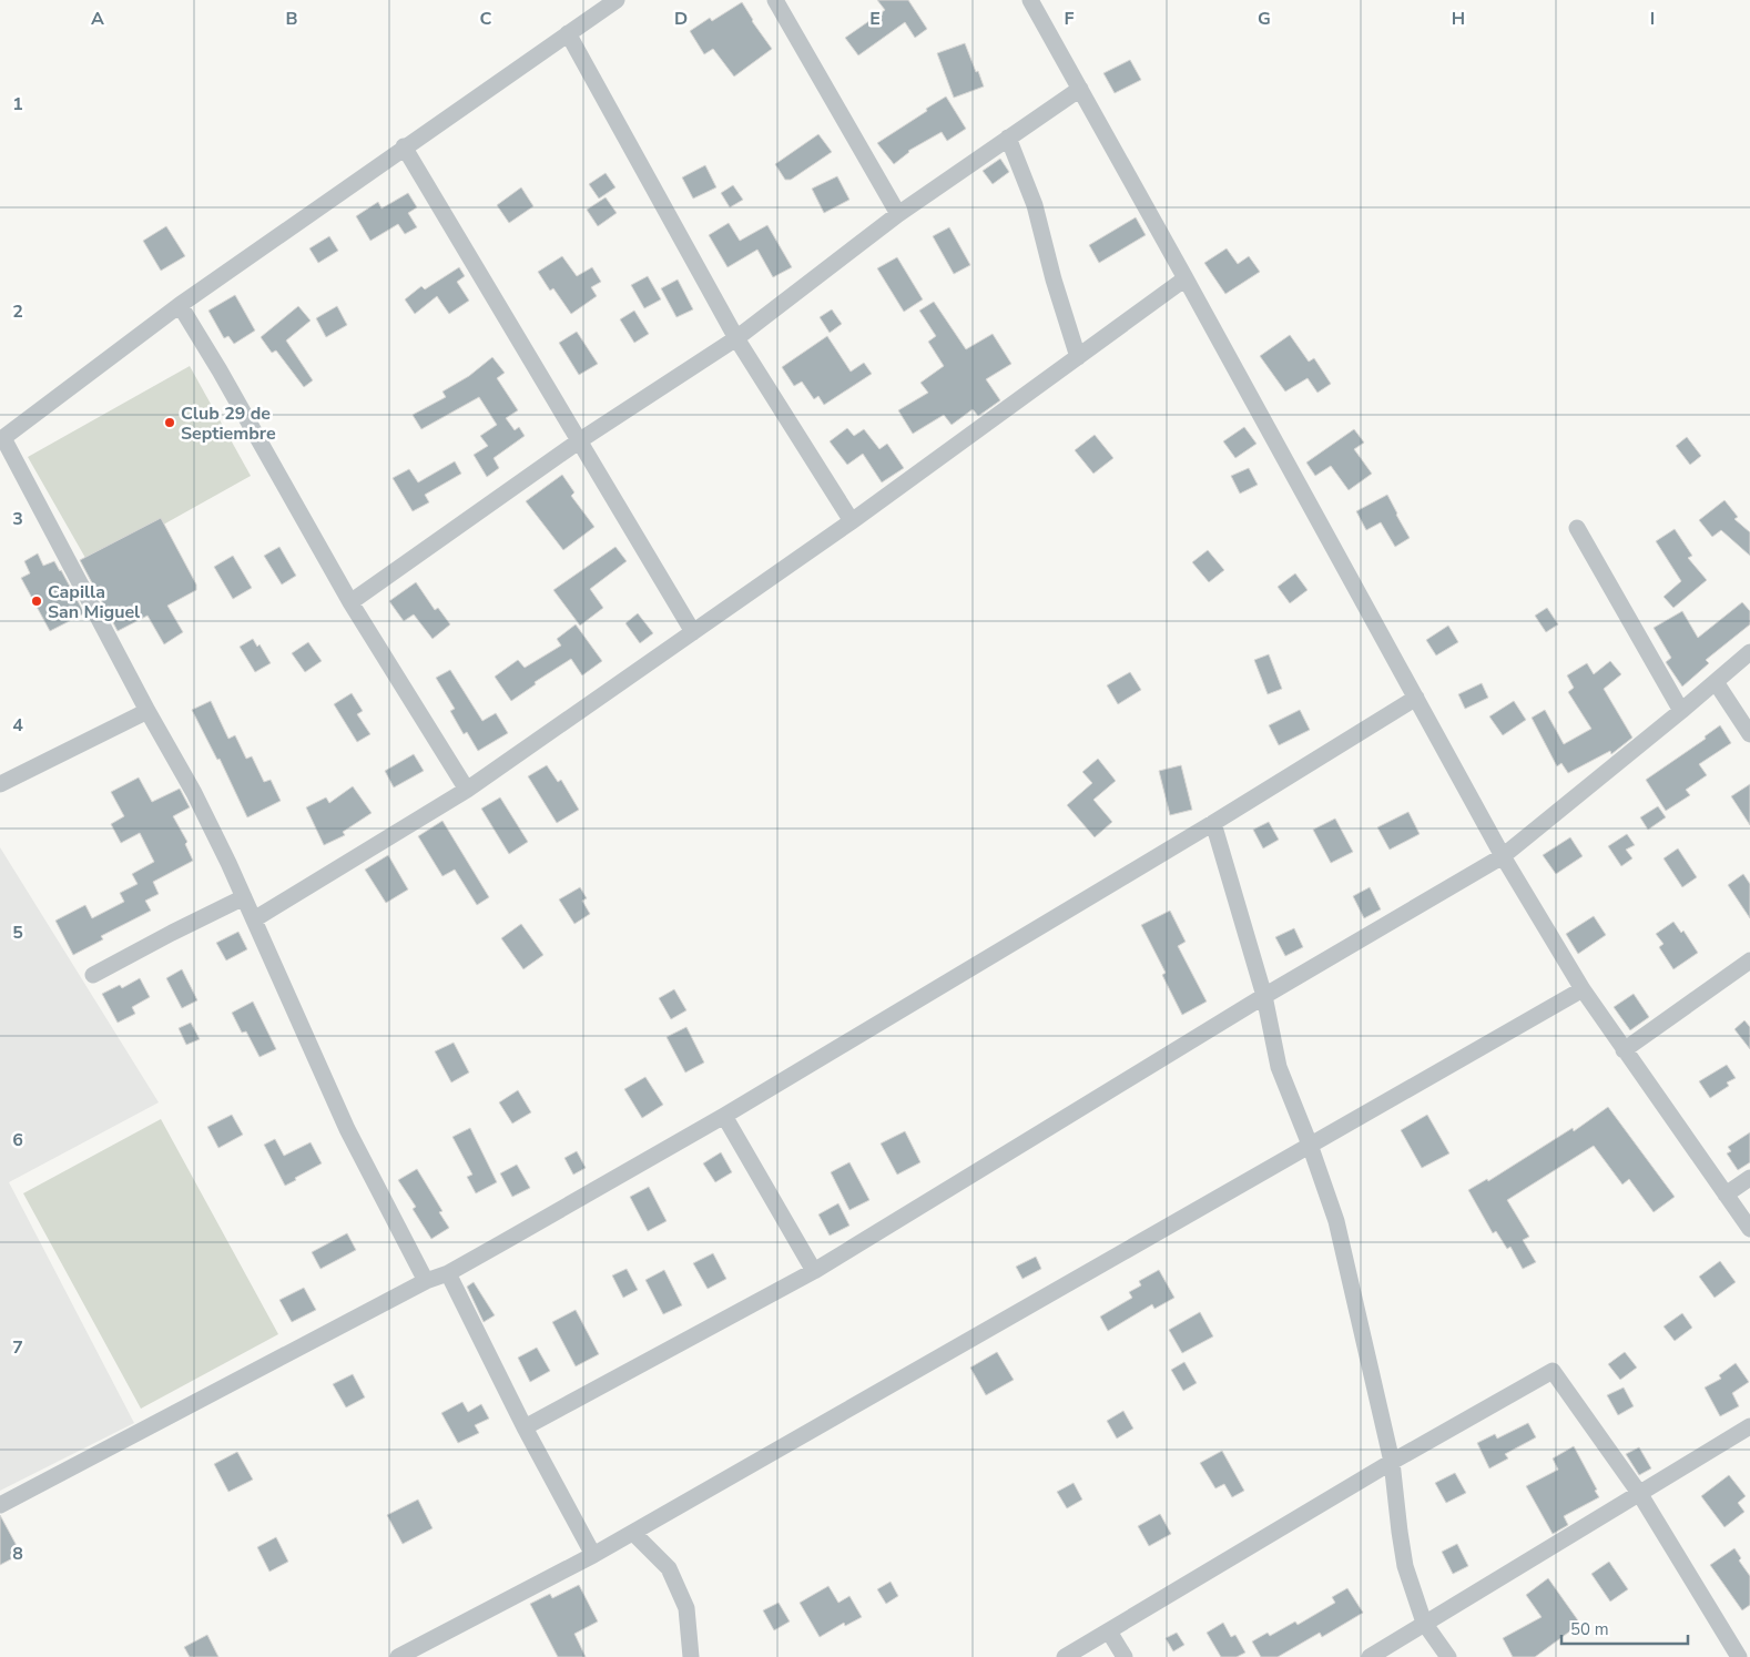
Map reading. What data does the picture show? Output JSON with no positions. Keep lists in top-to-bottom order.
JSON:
{
  "places": ["Club 29 de Septiembre", "Capilla San Miguel"],
  "scale_bar": "50 m",
  "grid": {
    "columns": [
      "A",
      "B",
      "C",
      "D",
      "E",
      "F",
      "G",
      "H",
      "I"
    ],
    "rows": [
      "1",
      "2",
      "3",
      "4",
      "5",
      "6",
      "7",
      "8"
    ]
  }
}
